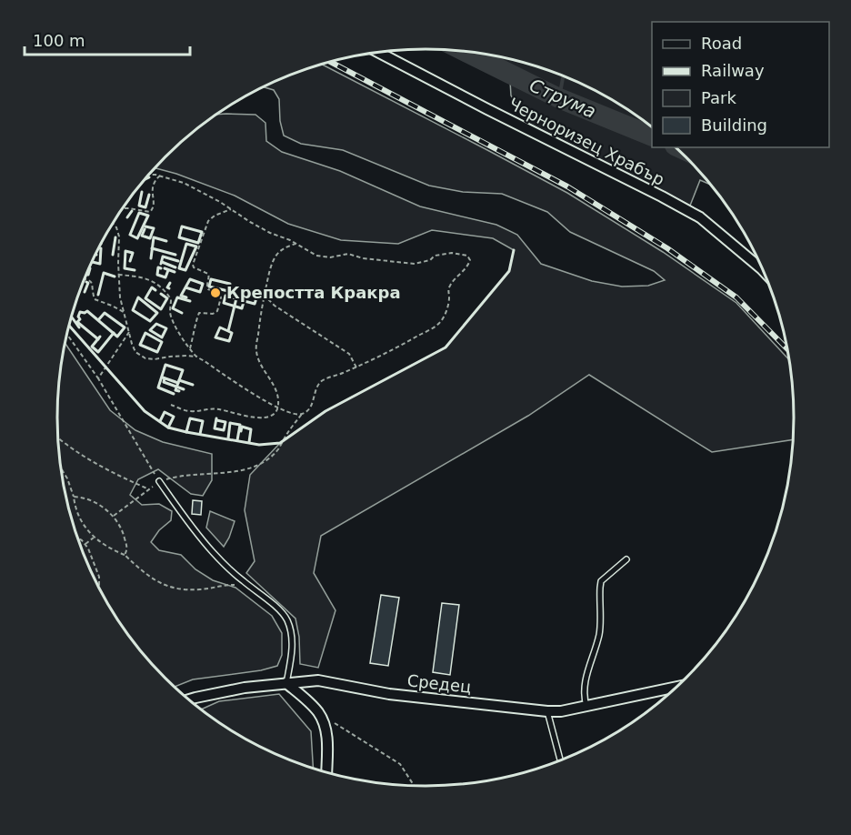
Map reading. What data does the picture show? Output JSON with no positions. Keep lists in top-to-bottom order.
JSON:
{
  "streets": {
    "street": ["Черноризец Храбър", "Средец"]
  },
  "water": ["Струма"],
  "places": ["Крепостта Кракра"],
  "legend": [
    "Road",
    "Railway",
    "Park",
    "Building"
  ],
  "scale_bar": "100 m"
}
